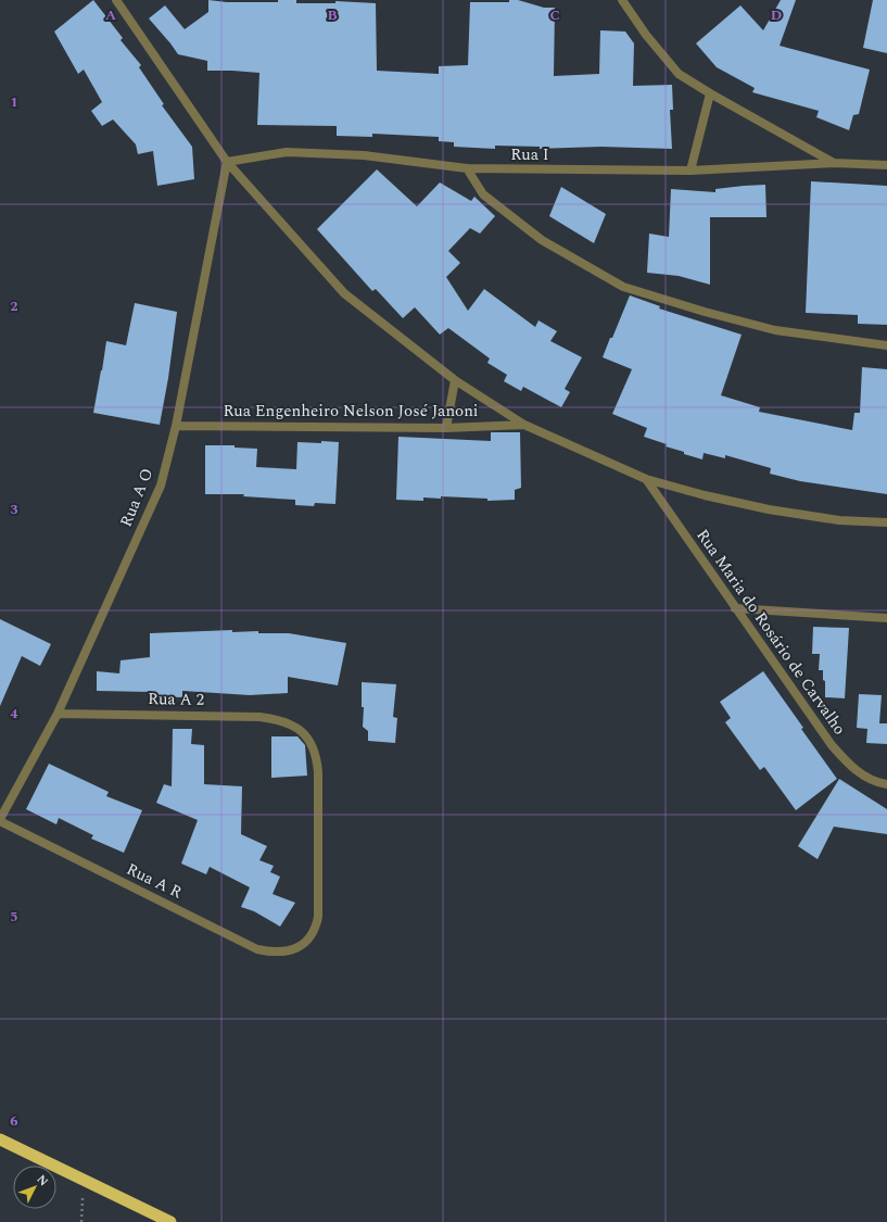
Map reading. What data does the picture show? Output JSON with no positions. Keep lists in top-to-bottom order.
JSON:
{
  "streets": {
    "street": [
      "Rua I",
      "Rua Engenheiro Nelson José Janoni",
      "Rua A O",
      "Rua Maria do Rosário de Carvalho",
      "Rua A 2",
      "Rua A R"
    ]
  },
  "crossings": [
    ["Rua I", "Rua Engenheiro Nelson José Janoni"],
    ["Rua I", "Rua A O"],
    ["Rua Engenheiro Nelson José Janoni", "Rua A O"],
    ["Rua Engenheiro Nelson José Janoni", "Rua Maria do Rosário de Carvalho"],
    ["Rua A O", "Rua A 2"],
    ["Rua A O", "Rua A R"],
    ["Rua A 2", "Rua A R"]
  ],
  "north": "top right",
  "grid": {
    "columns": [
      "A",
      "B",
      "C",
      "D"
    ],
    "rows": [
      "1",
      "2",
      "3",
      "4",
      "5",
      "6"
    ]
  }
}
